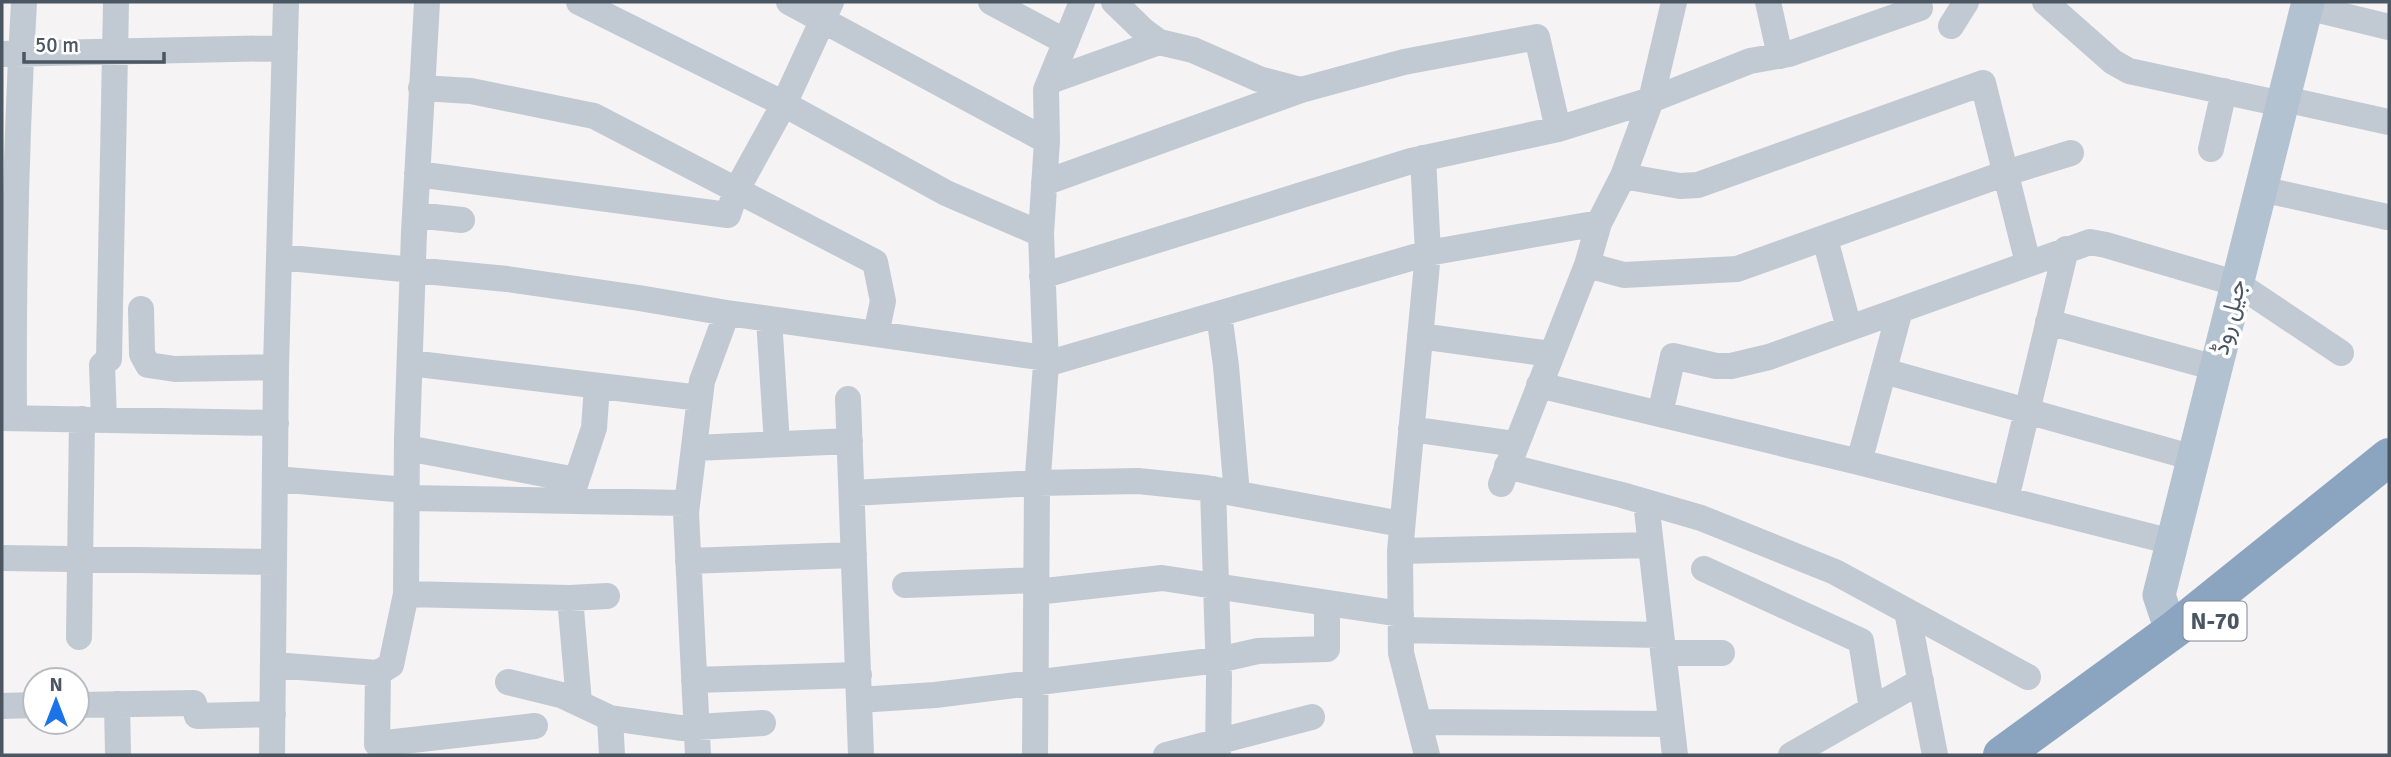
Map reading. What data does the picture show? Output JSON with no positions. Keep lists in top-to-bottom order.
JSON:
{
  "streets": {
    "highway": ["N-70"],
    "main road": ["جیل روڈ"]
  },
  "crossings": [
    ["جیل روڈ", "N-70"]
  ],
  "scale_bar": "50 m",
  "north": "top"
}
